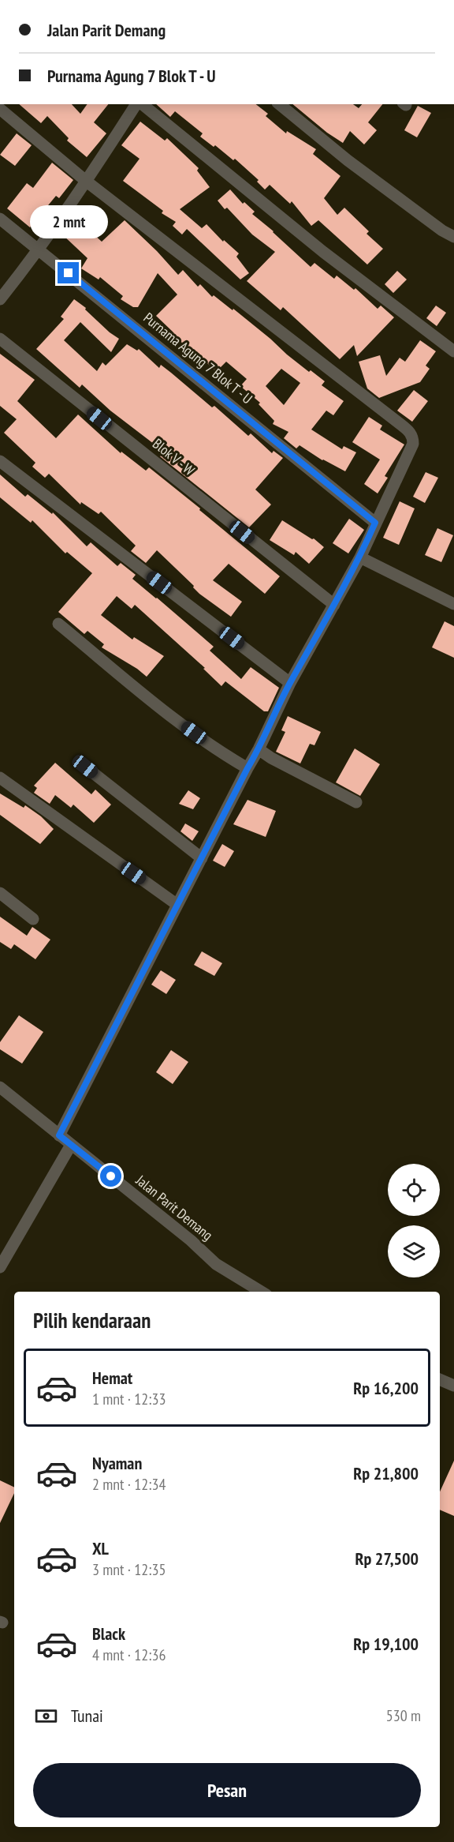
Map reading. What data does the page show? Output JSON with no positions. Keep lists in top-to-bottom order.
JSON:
{
  "streets": {
    "street": ["Purnama Agung 7 Blok T - U", "Blok V - W", "Jalan Parit Demang"]
  },
  "page": {
    "banner": ["Jalan Parit Demang", "Purnama Agung 7 Blok T - U"],
    "bubble": "2 mnt",
    "heading": "Pilih kendaraan",
    "list": [
      {
        "name": "Hemat",
        "note": "1 mnt · 12:33",
        "value": "Rp 16,200"
      },
      {
        "name": "Nyaman",
        "note": "2 mnt · 12:34",
        "value": "Rp 21,800"
      },
      {
        "name": "XL",
        "note": "3 mnt · 12:35",
        "value": "Rp 27,500"
      },
      {
        "name": "Black",
        "note": "4 mnt · 12:36",
        "value": "Rp 19,100"
      }
    ],
    "pay": ["Tunai", "530 m"],
    "buttons": "Pesan"
  }
}
